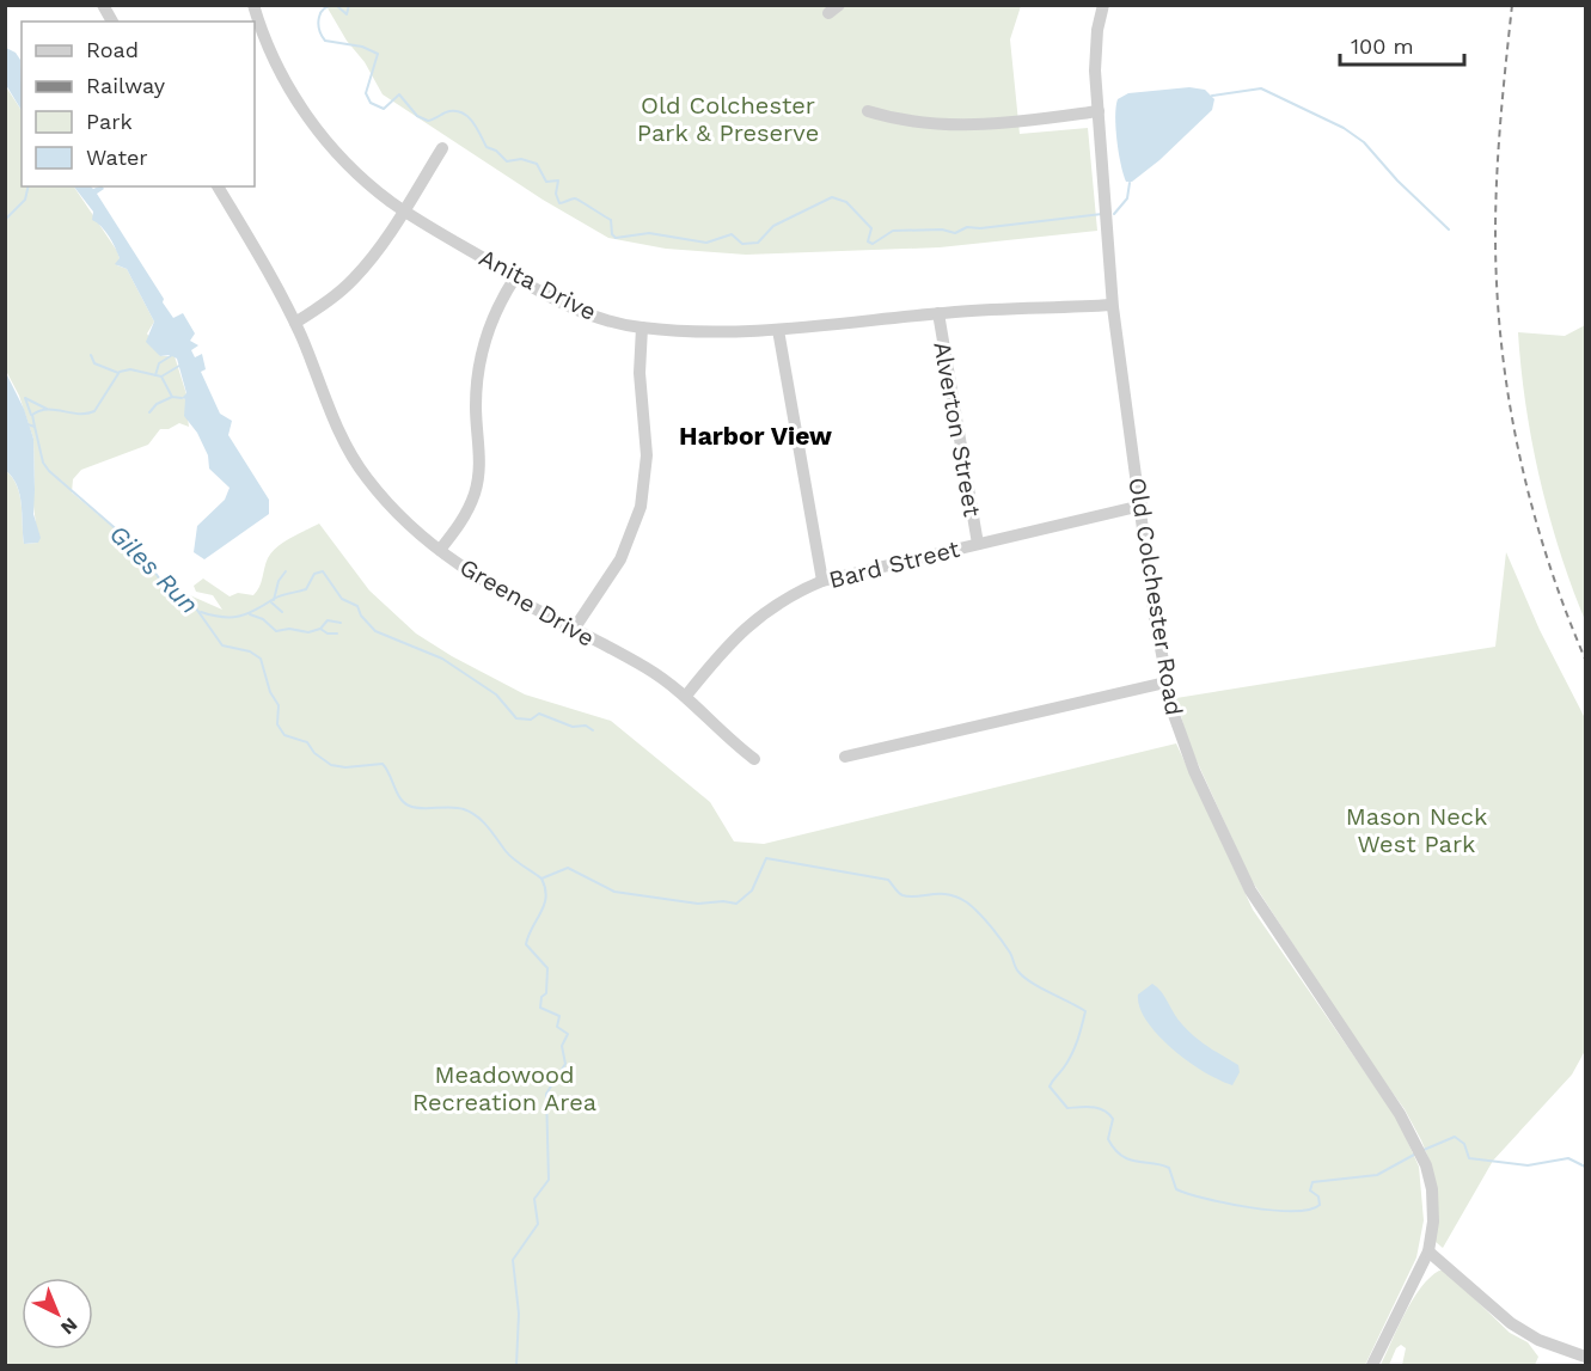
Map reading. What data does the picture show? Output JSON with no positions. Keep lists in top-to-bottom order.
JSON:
{
  "streets": {
    "street": [
      "Anita Drive",
      "Alverton Street",
      "Bard Street",
      "Old Colchester Road",
      "Greene Drive"
    ]
  },
  "crossings": [
    ["Anita Drive", "Alverton Street"],
    ["Anita Drive", "Old Colchester Road"],
    ["Alverton Street", "Bard Street"],
    ["Bard Street", "Old Colchester Road"],
    ["Bard Street", "Greene Drive"]
  ],
  "districts": ["Harbor View"],
  "water": ["Giles Run"],
  "parks": ["Old Colchester Park & Preserve", "Mason Neck West Park", "Meadowood Recreation Area"],
  "legend": [
    "Road",
    "Railway",
    "Park",
    "Water"
  ],
  "scale_bar": "100 m",
  "north": "bottom right"
}
